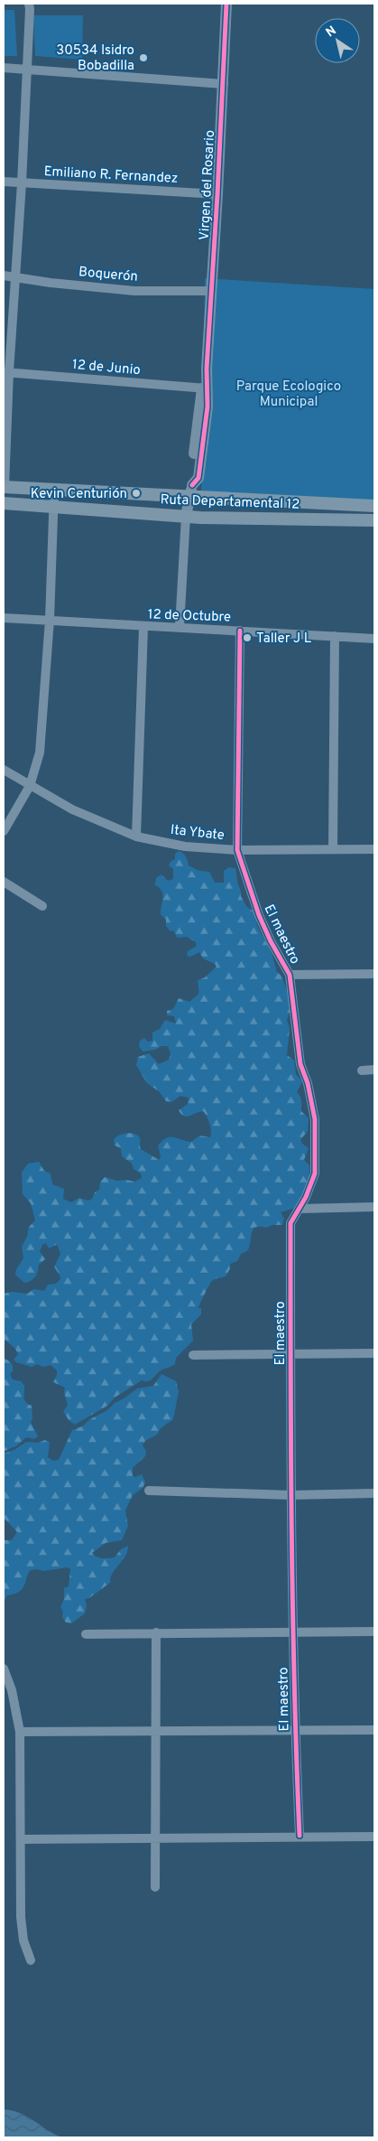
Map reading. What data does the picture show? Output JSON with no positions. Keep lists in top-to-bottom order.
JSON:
{
  "streets": {
    "main road": ["Ruta Departamental 12"],
    "street": [
      "Emiliano R. Fernandez",
      "Virgen del Rosario",
      "Boquerón",
      "12 de Junio",
      "12 de Octubre",
      "Ita Ybate",
      "El maestro"
    ]
  },
  "crossings": [
    ["Emiliano R. Fernandez", "Virgen del Rosario"],
    ["Virgen del Rosario", "Boquerón"],
    ["Virgen del Rosario", "12 de Junio"],
    ["Virgen del Rosario", "Ruta Departamental 12"],
    ["12 de Octubre", "El maestro"],
    ["Ita Ybate", "El maestro"]
  ],
  "parks": ["Parque Ecologico Municipal"],
  "places": ["30534 Isidro Bobadilla", "Kevin Centurión", "Taller J L"],
  "north": "top left"
}
